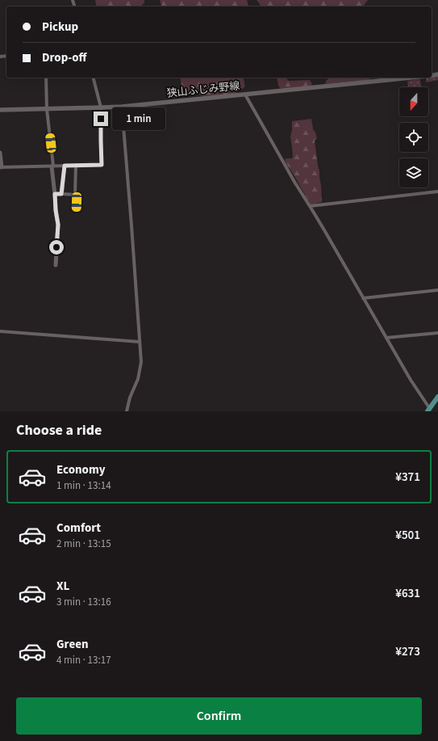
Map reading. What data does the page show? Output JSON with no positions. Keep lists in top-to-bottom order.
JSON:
{
  "streets": {
    "main road": ["狭山ふじみ野線"]
  },
  "north": "bottom",
  "page": {
    "banner": ["Pickup", "Drop-off"],
    "bubble": "1 min",
    "heading": "Choose a ride",
    "list": [
      {
        "name": "Economy",
        "note": "1 min · 13:14",
        "value": "¥371"
      },
      {
        "name": "Comfort",
        "note": "2 min · 13:15",
        "value": "¥501"
      },
      {
        "name": "XL",
        "note": "3 min · 13:16",
        "value": "¥631"
      },
      {
        "name": "Green",
        "note": "4 min · 13:17",
        "value": "¥273"
      }
    ],
    "buttons": "Confirm"
  }
}
